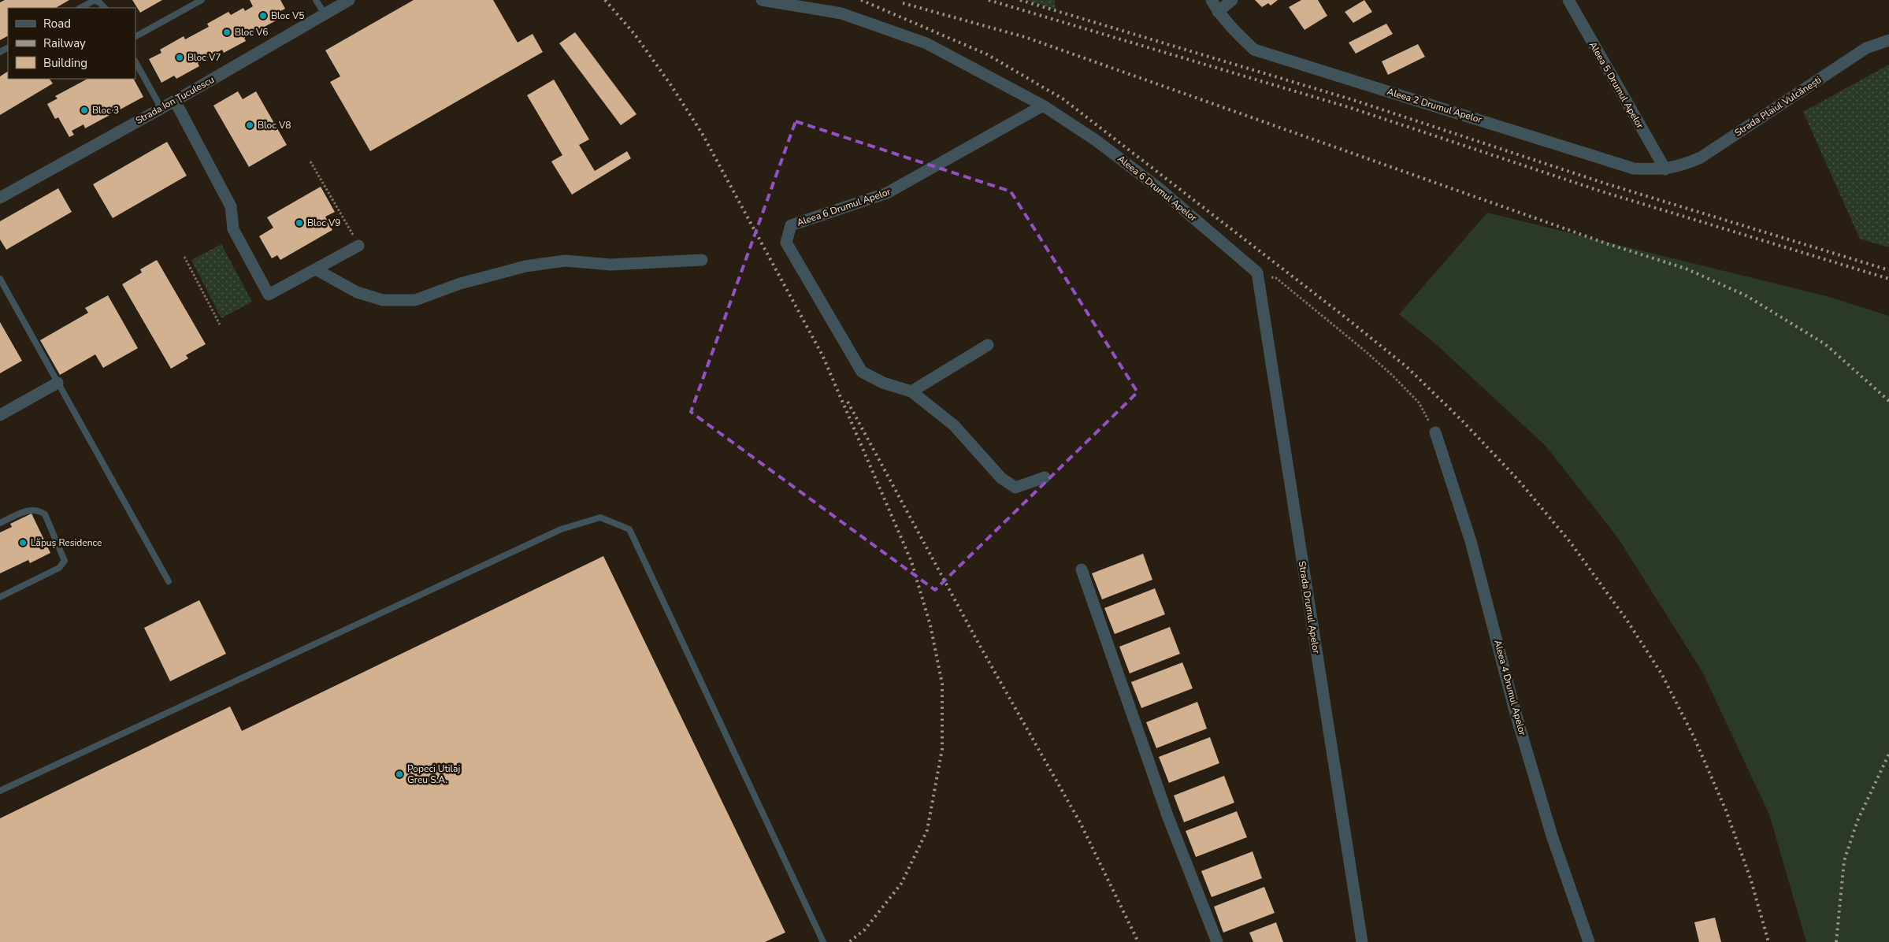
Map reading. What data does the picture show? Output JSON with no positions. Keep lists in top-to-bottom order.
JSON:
{
  "streets": {
    "street": [
      "Aleea 5 Drumul Apelor",
      "Strada Ion Țuculescu",
      "Aleea 2 Drumul Apelor",
      "Strada Plaiul Vulcănești",
      "Aleea 6 Drumul Apelor",
      "Strada Drumul Apelor",
      "Aleea 4 Drumul Apelor"
    ]
  },
  "crossings": [
    ["Aleea 5 Drumul Apelor", "Aleea 2 Drumul Apelor"],
    ["Aleea 5 Drumul Apelor", "Strada Plaiul Vulcănești"],
    ["Aleea 2 Drumul Apelor", "Strada Plaiul Vulcănești"],
    ["Aleea 6 Drumul Apelor", "Strada Drumul Apelor"]
  ],
  "places": [
    "Bloc V5",
    "Bloc V6",
    "Bloc V7",
    "Bloc 3",
    "Bloc V8",
    "Bloc V9",
    "Lăpuș Residence",
    "Popeci Utilaj Greu S.A."
  ],
  "legend": ["Road", "Railway", "Building"]
}
